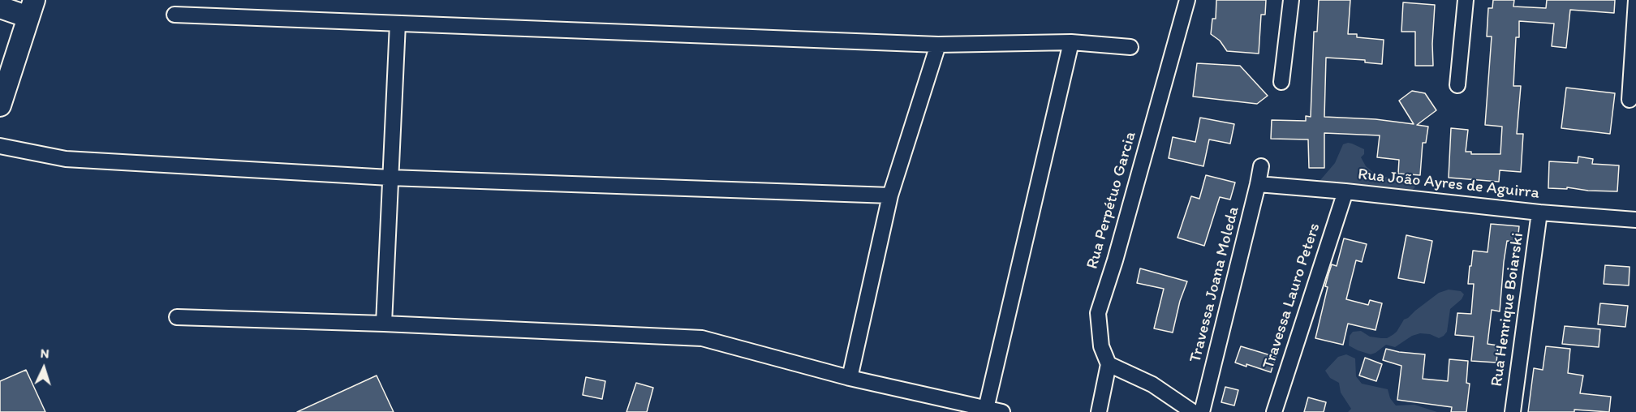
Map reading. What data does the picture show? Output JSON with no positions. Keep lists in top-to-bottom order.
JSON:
{
  "streets": {
    "street": [
      "Rua João Ayres de Aguirra",
      "Rua Perpétuo Garcia",
      "Travessa Joana Moleda",
      "Travessa Lauro Peters",
      "Rua Henrique Boiarski"
    ]
  },
  "crossings": [
    ["Rua João Ayres de Aguirra", "Travessa Joana Moleda"],
    ["Rua João Ayres de Aguirra", "Travessa Lauro Peters"],
    ["Rua João Ayres de Aguirra", "Rua Henrique Boiarski"]
  ],
  "north": "top"
}
